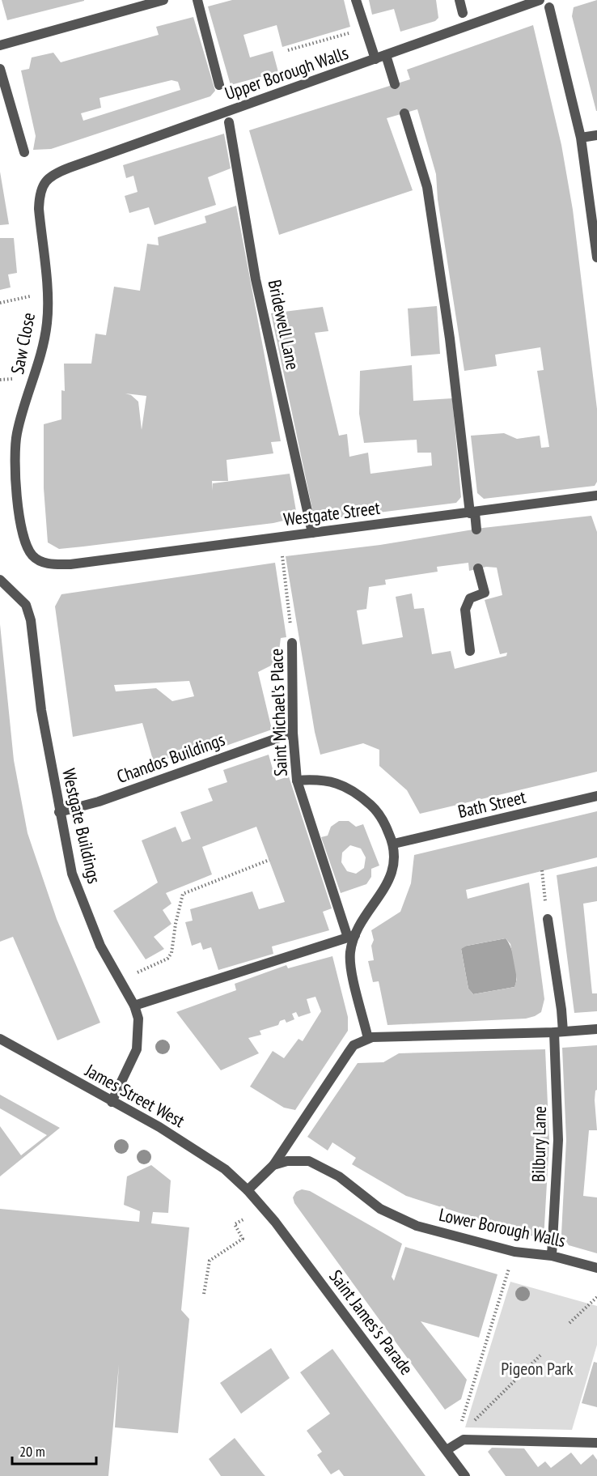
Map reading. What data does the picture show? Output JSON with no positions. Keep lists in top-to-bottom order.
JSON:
{
  "streets": {
    "street": [
      "Upper Borough Walls",
      "Bridewell Lane",
      "Saw Close",
      "Westgate Street",
      "Saint Michael's Place",
      "Chandos Buildings",
      "Bath Street",
      "Westgate Buildings",
      "James Street West",
      "Bilbury Lane",
      "Lower Borough Walls",
      "Saint James's Parade"
    ]
  },
  "crossings": [
    ["Upper Borough Walls", "Saw Close"],
    ["Bridewell Lane", "Westgate Street"],
    ["Saw Close", "Westgate Street"],
    ["Westgate Street", "Saint Michael's Place"],
    ["Saint Michael's Place", "Chandos Buildings"],
    ["Chandos Buildings", "Westgate Buildings"],
    ["Westgate Buildings", "James Street West"],
    ["James Street West", "Saint James's Parade"],
    ["Bilbury Lane", "Lower Borough Walls"]
  ],
  "parks": ["Pigeon Park"],
  "scale_bar": "20 m"
}
